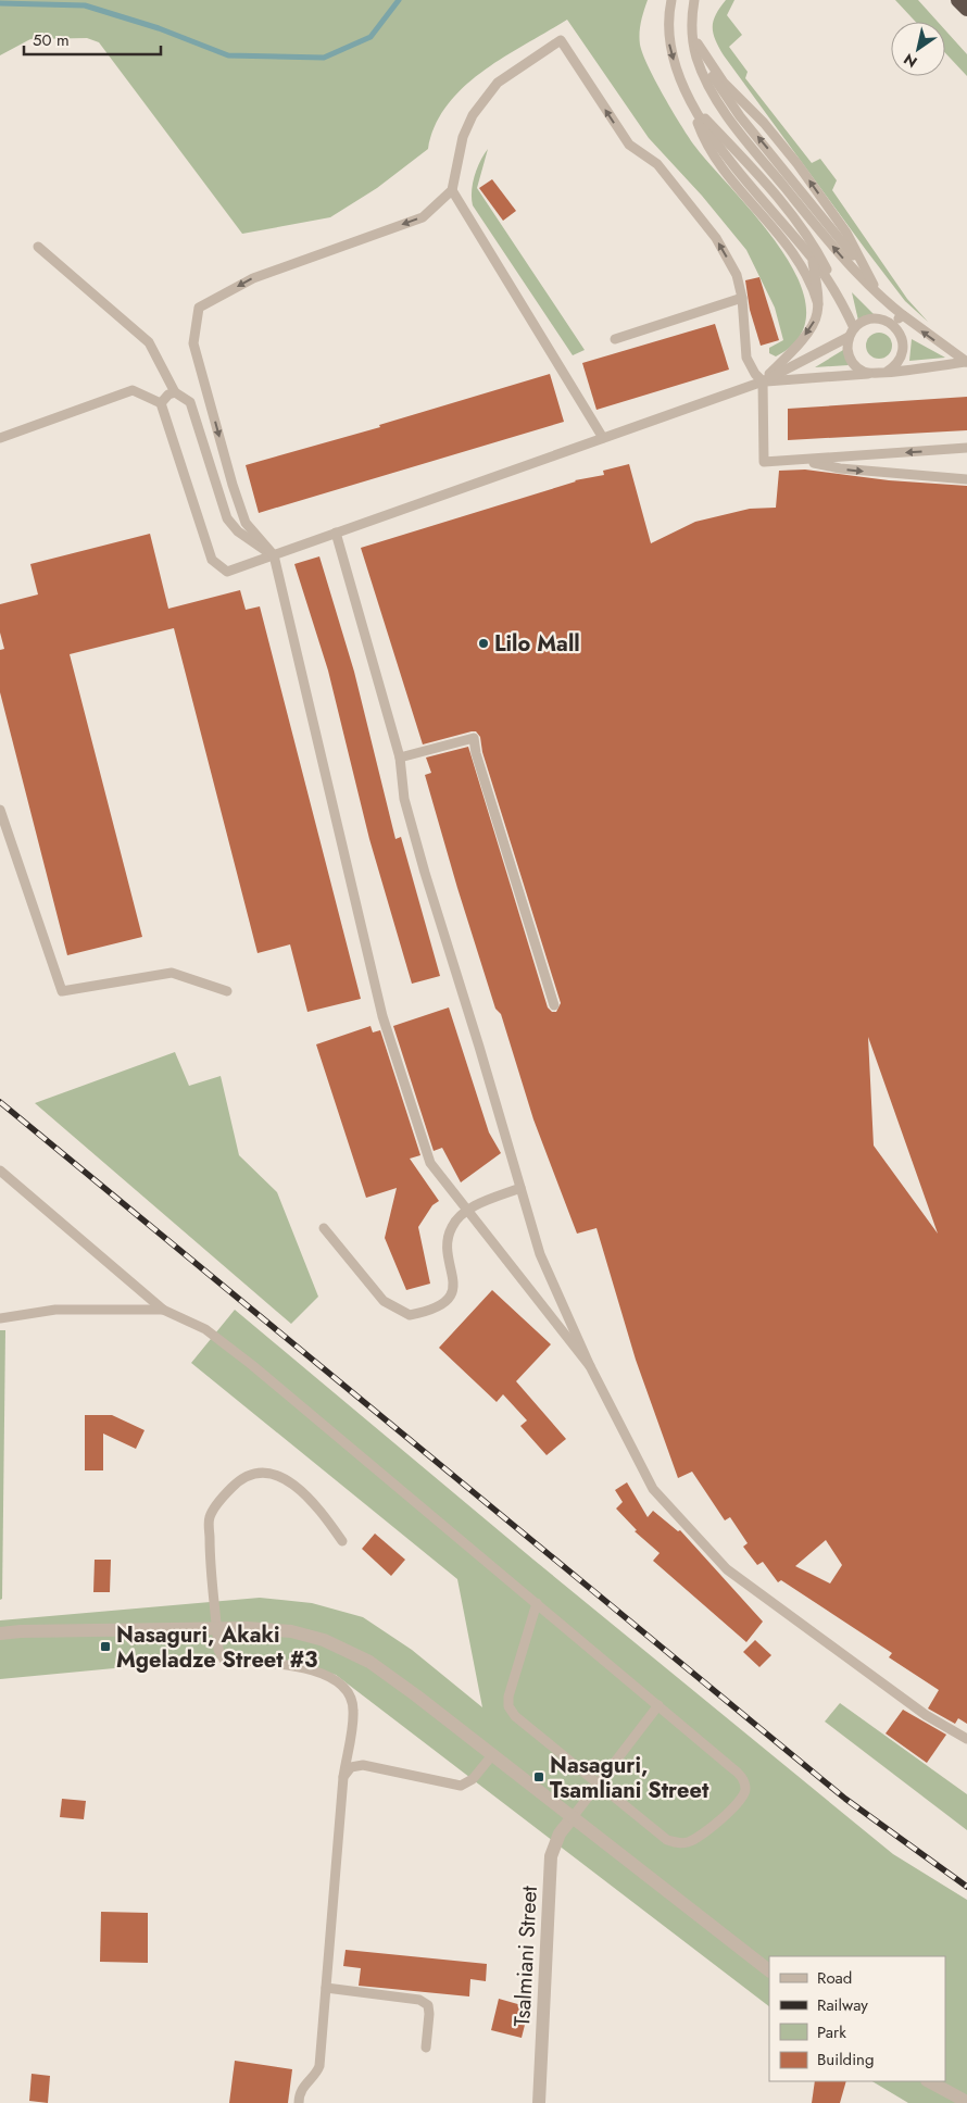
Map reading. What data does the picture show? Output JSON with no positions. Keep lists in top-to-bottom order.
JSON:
{
  "streets": {
    "street": ["Tsalmiani Street"]
  },
  "places": {
    "other": ["Lilo Mall"],
    "transit": ["Nasaguri, Akaki Mgeladze Street #3", "Nasaguri, Tsamliani Street"]
  },
  "legend": [
    "Road",
    "Railway",
    "Park",
    "Building"
  ],
  "scale_bar": "50 m",
  "north": "bottom left"
}
